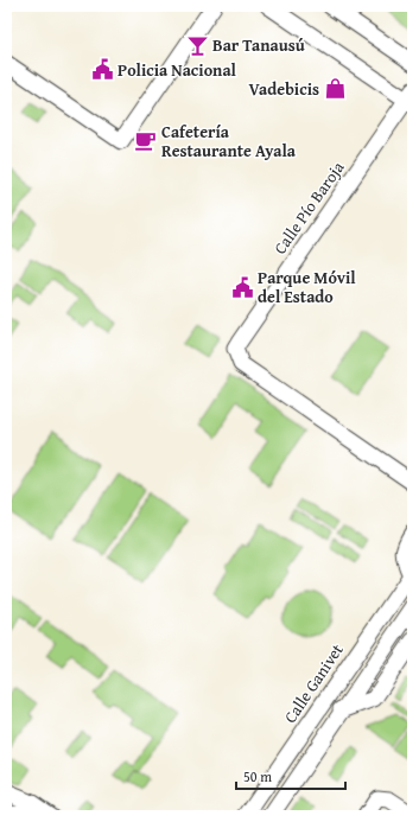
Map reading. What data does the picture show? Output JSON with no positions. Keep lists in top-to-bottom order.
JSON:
{
  "streets": {
    "street": ["Calle Pío Baroja", "Calle Ganivet"]
  },
  "places": {
    "bar": ["Bar Tanausú"],
    "public building": ["Policia Nacional", "Parque Móvil del Estado"],
    "shop": ["Vadebicis"],
    "cafe": ["Cafetería Restaurante Ayala"]
  },
  "scale_bar": "50 m"
}
